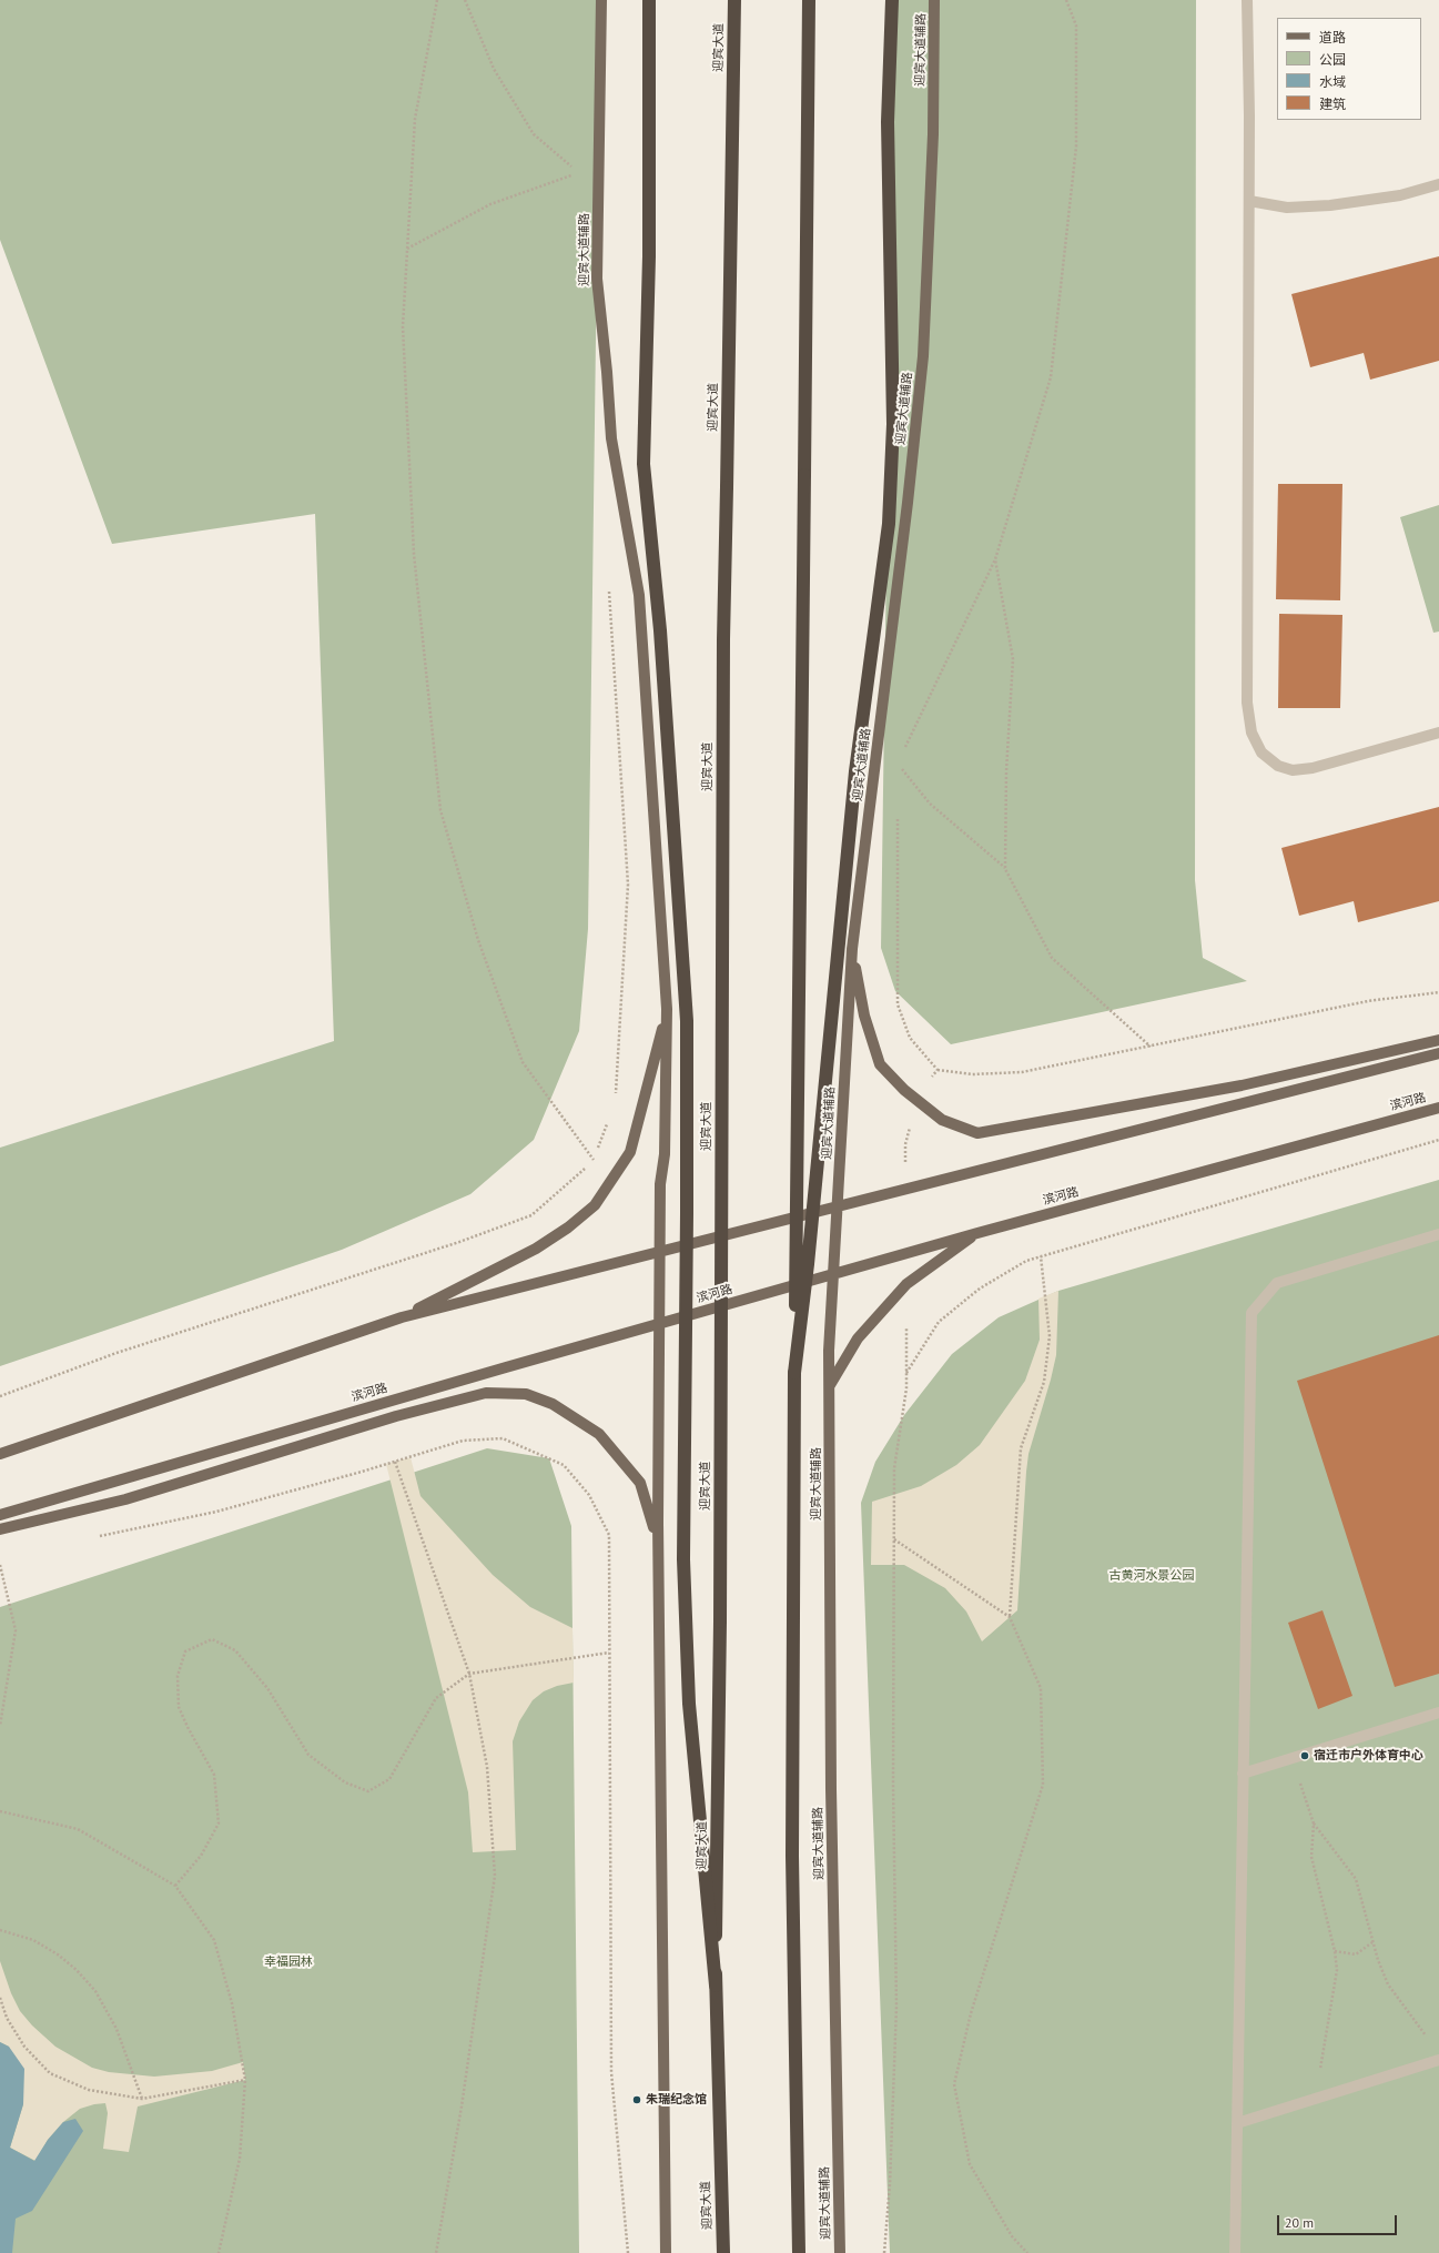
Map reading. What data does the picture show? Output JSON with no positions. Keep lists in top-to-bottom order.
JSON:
{
  "streets": {
    "highway": ["迎宾大道"],
    "main road": ["迎宾大道辅路", "滨河路"]
  },
  "crossings": [
    ["迎宾大道辅路", "滨河路"]
  ],
  "parks": ["古黄河水景公园", "幸福园林"],
  "places": ["宿迁市户外体育中心", "朱瑞纪念馆"],
  "legend": [
    "道路",
    "公园",
    "水域",
    "建筑"
  ],
  "scale_bar": "20 m"
}
